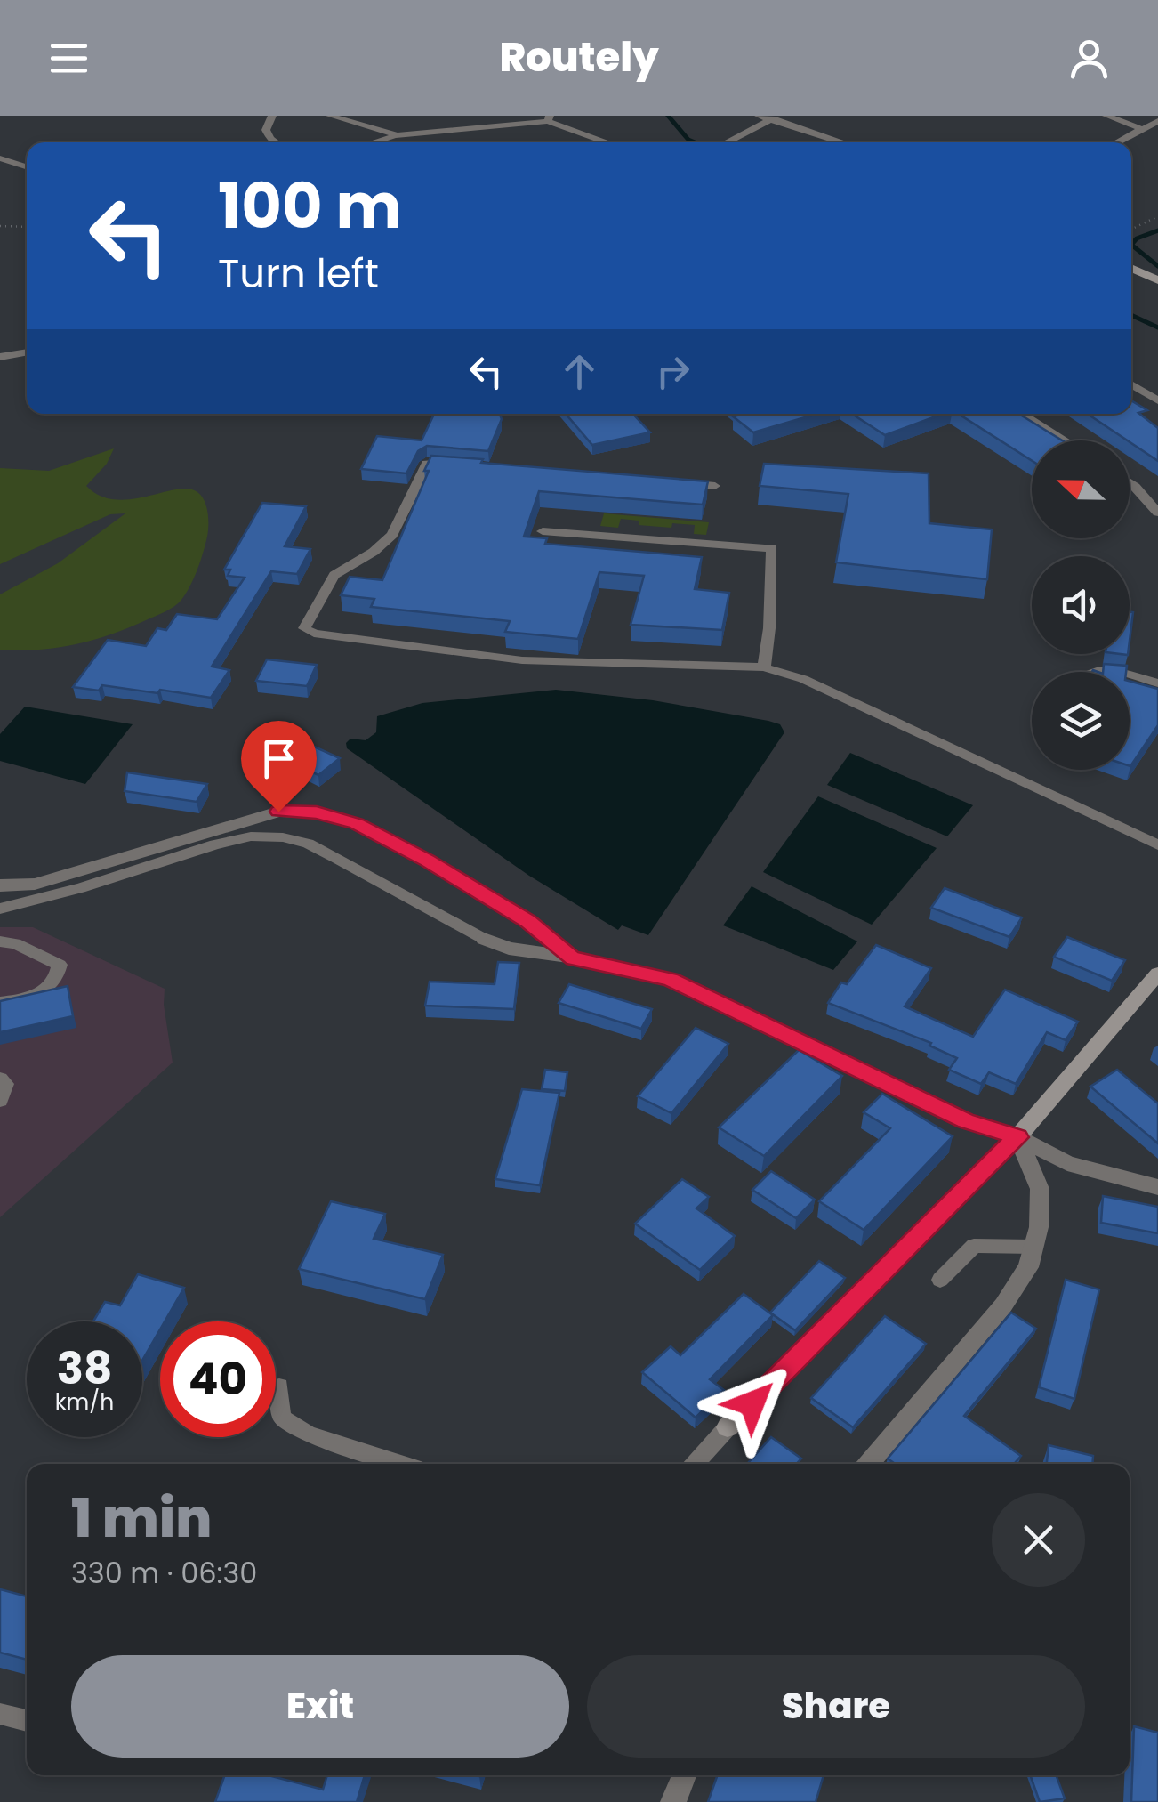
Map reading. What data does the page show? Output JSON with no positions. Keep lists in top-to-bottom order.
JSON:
{
  "north": "left",
  "page": {
    "header": "Routely",
    "turn": ["100 m", "Turn left"],
    "speed": "38 km/h",
    "limit": "40",
    "heading": ["1 min", "330 m · 06:30"],
    "buttons": ["Exit", "Share"]
  }
}
